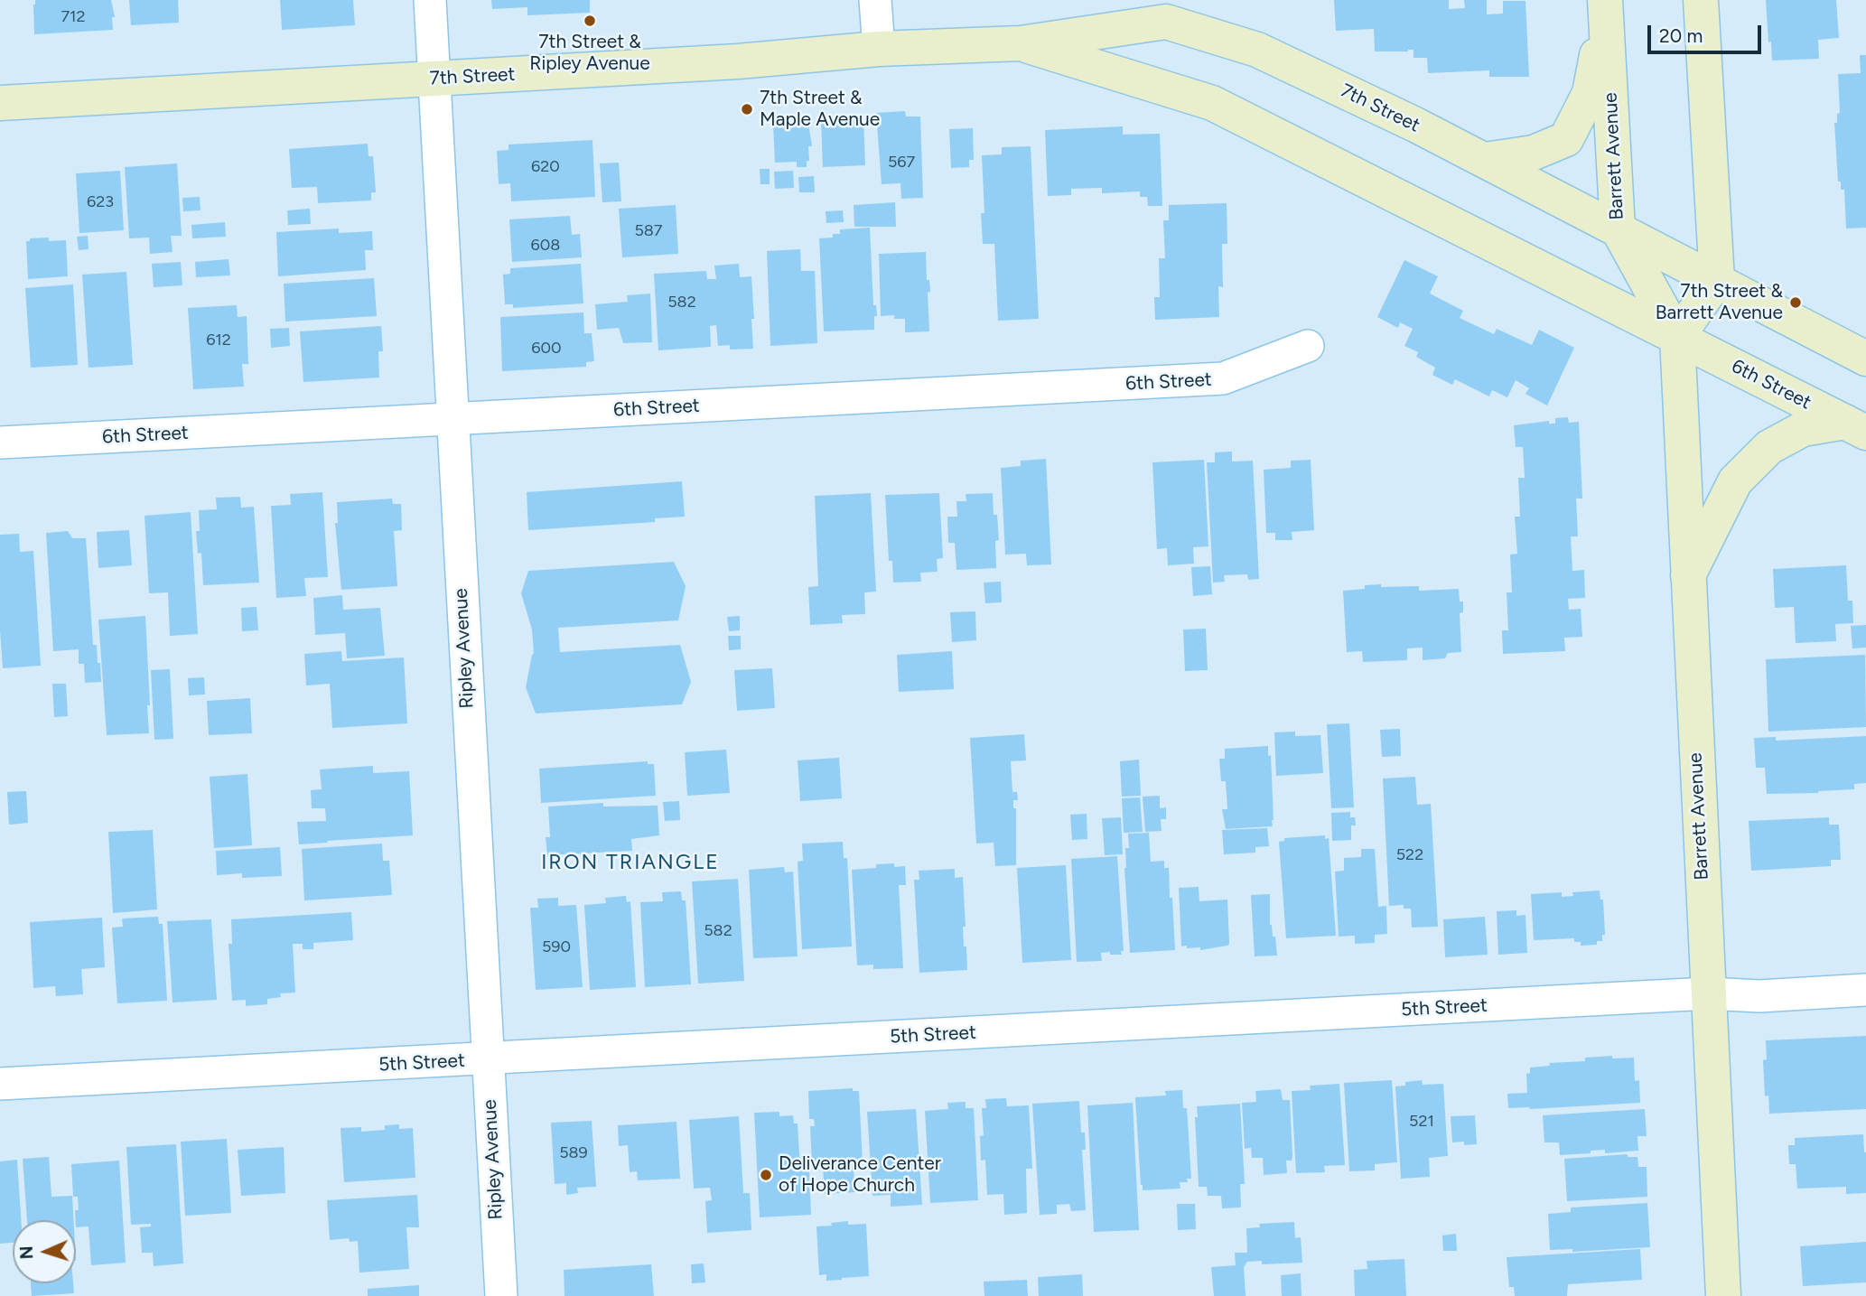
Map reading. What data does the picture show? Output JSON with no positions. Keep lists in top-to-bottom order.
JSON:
{
  "streets": {
    "street": [
      "7th Street",
      "Barrett Avenue",
      "6th Street",
      "Ripley Avenue",
      "5th Street"
    ]
  },
  "crossings": [
    ["7th Street", "Barrett Avenue"],
    ["7th Street", "6th Street"],
    ["7th Street", "Ripley Avenue"],
    ["Barrett Avenue", "6th Street"],
    ["Barrett Avenue", "5th Street"],
    ["6th Street", "Ripley Avenue"],
    ["Ripley Avenue", "5th Street"]
  ],
  "districts": ["IRON TRIANGLE"],
  "places": [
    "7th Street & Ripley Avenue",
    "7th Street & Maple Avenue",
    "7th Street & Barrett Avenue",
    "Deliverance Center of Hope Church"
  ],
  "house_numbers": [
    "712",
    "567",
    "620",
    "623",
    "587",
    "608",
    "582",
    "612",
    "600",
    "522",
    "582",
    "590",
    "521",
    "589"
  ],
  "scale_bar": "20 m",
  "north": "left"
}
